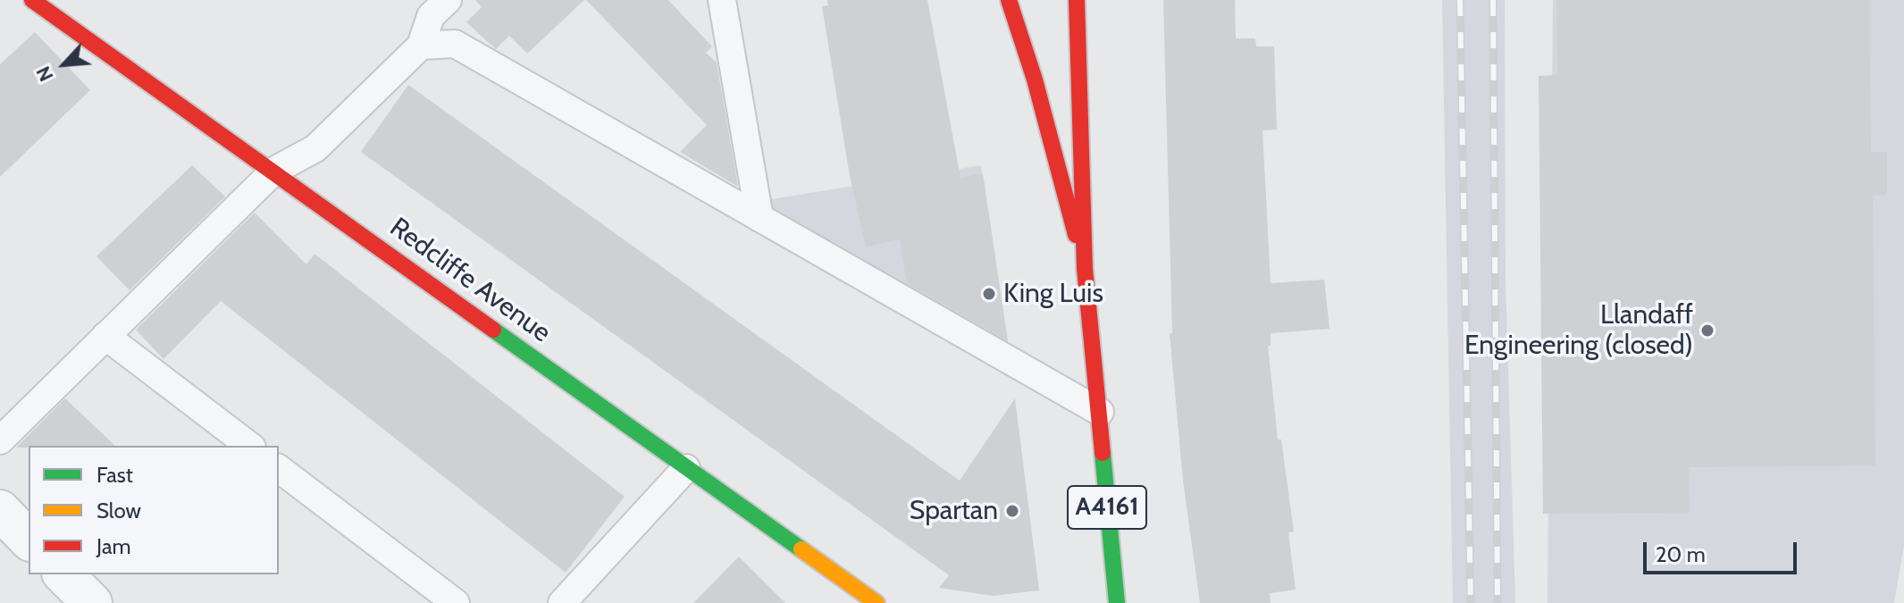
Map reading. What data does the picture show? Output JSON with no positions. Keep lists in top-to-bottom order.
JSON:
{
  "streets": {
    "street": ["Redcliffe Avenue", "A4161"]
  },
  "places": ["King Luis", "Llandaff Engineering (closed)", "Spartan"],
  "legend": ["Fast", "Slow", "Jam"],
  "scale_bar": "20 m",
  "north": "bottom left"
}
